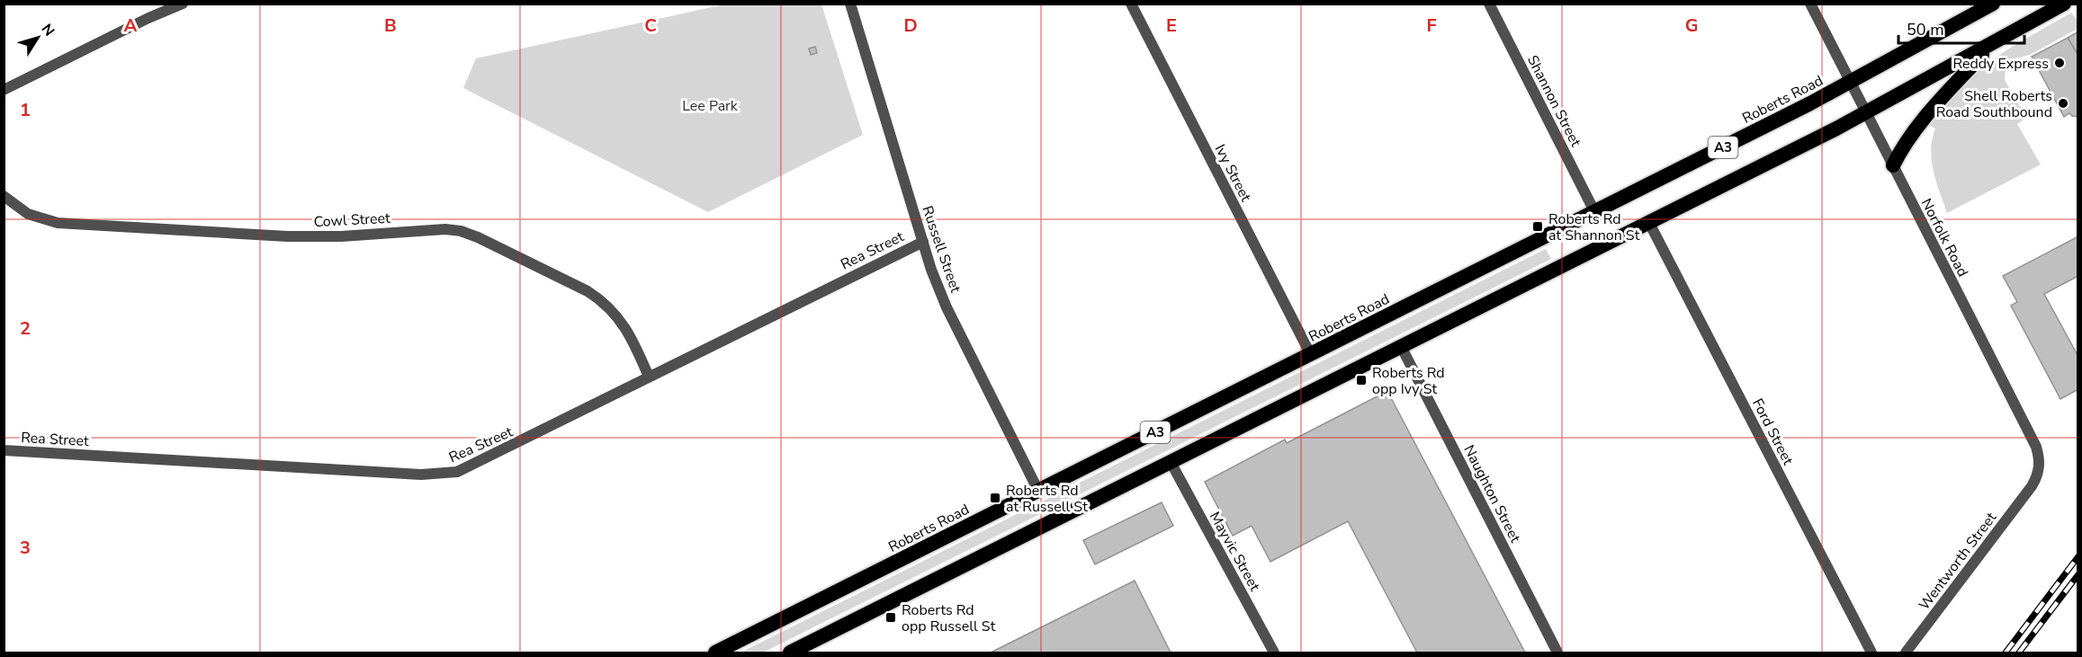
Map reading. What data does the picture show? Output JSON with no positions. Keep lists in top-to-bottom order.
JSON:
{
  "streets": {
    "highway": ["Roberts Road", "A3"],
    "street": [
      "Shannon Street",
      "Ivy Street",
      "Cowl Street",
      "Norfolk Road",
      "Russell Street",
      "Rea Street",
      "Ford Street",
      "Naughton Street",
      "Mayvic Street",
      "Wentworth Street"
    ]
  },
  "crossings": [
    ["Roberts Road", "Shannon Street"],
    ["Roberts Road", "Ivy Street"],
    ["Roberts Road", "Norfolk Road"],
    ["Roberts Road", "Russell Street"],
    ["A3", "Norfolk Road"],
    ["A3", "Ford Street"],
    ["A3", "Naughton Street"],
    ["A3", "Mayvic Street"],
    ["Cowl Street", "Rea Street"],
    ["Norfolk Road", "Wentworth Street"],
    ["Russell Street", "Rea Street"]
  ],
  "parks": ["Lee Park"],
  "places": {
    "other": ["Reddy Express", "Shell Roberts Road Southbound"],
    "transit": [
      "Roberts Rd at Shannon St",
      "Roberts Rd opp Ivy St",
      "Roberts Rd at Russell St",
      "Roberts Rd opp Russell St"
    ]
  },
  "scale_bar": "50 m",
  "north": "top right",
  "grid": {
    "columns": [
      "A",
      "B",
      "C",
      "D",
      "E",
      "F",
      "G"
    ],
    "rows": ["1", "2", "3"]
  }
}
